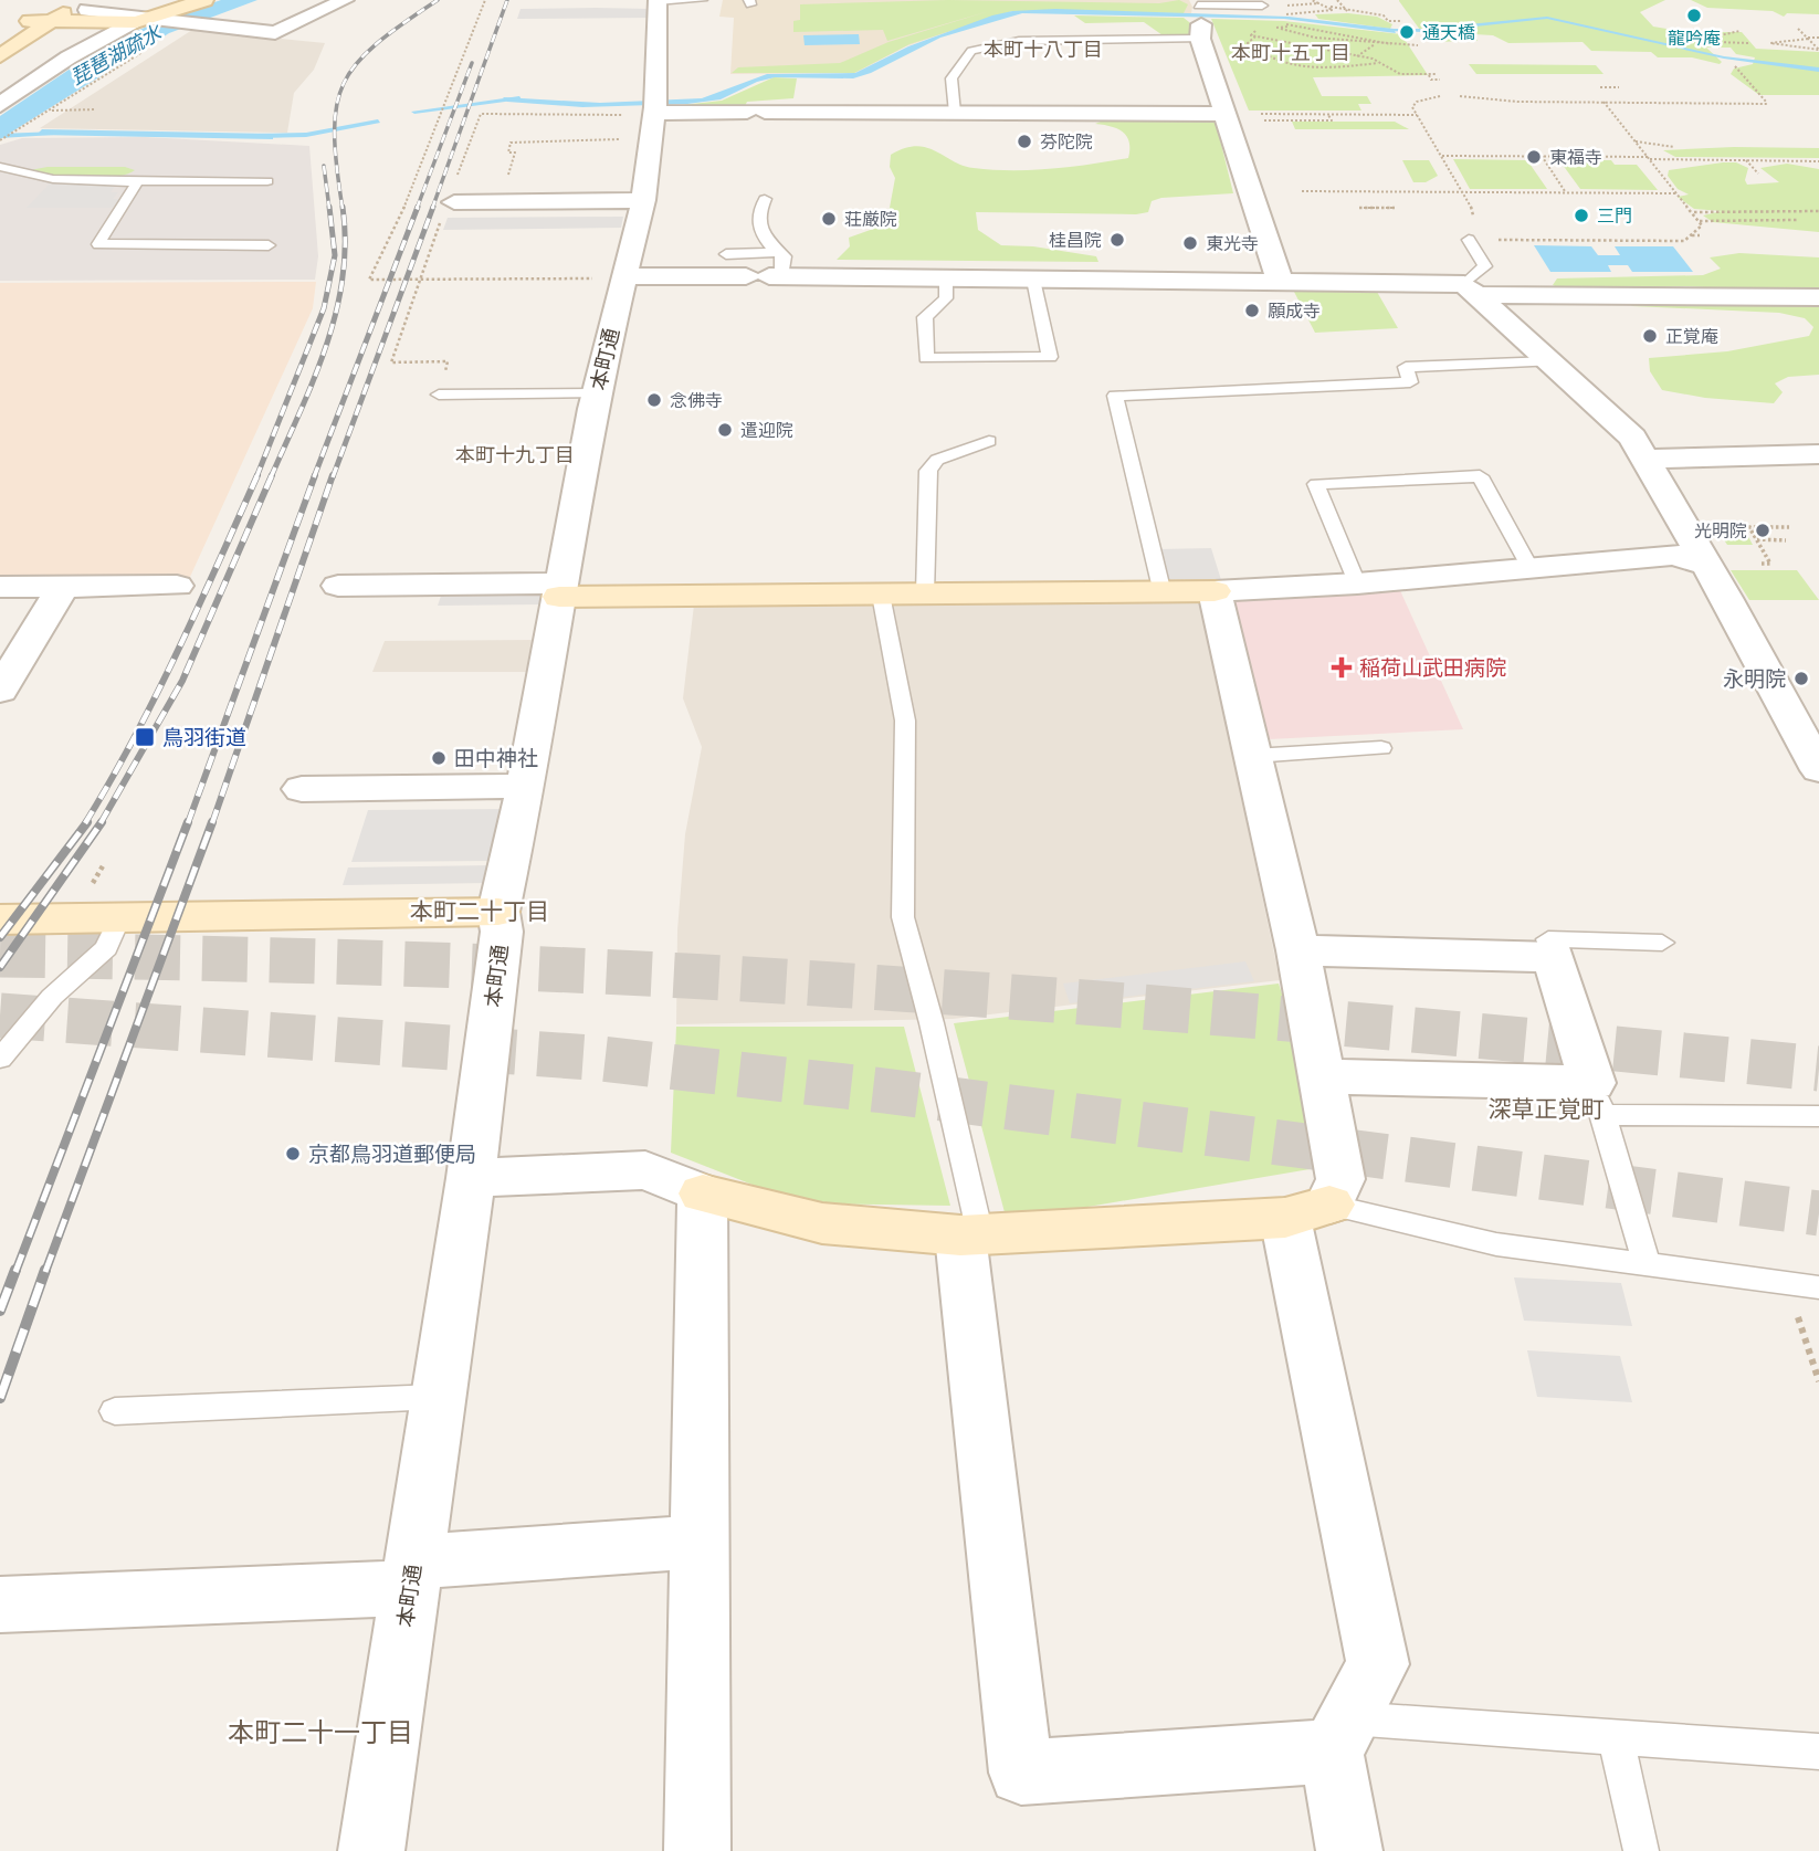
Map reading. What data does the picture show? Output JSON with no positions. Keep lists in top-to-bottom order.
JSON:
{
  "streets": {
    "street": ["本町通"]
  },
  "districts": [
    "本町十八丁目",
    "本町十五丁目",
    "本町十九丁目",
    "本町二十丁目",
    "深草正覚町",
    "本町二十一丁目"
  ],
  "water": ["琵琶湖疏水"],
  "places": {
    "other": [
      "龍吟庵",
      "通天橋",
      "芬陀院",
      "東福寺",
      "三門",
      "荘厳院",
      "桂昌院",
      "東光寺",
      "願成寺",
      "正覚庵",
      "念佛寺",
      "遣迎院",
      "光明院",
      "永明院",
      "田中神社",
      "京都鳥羽道郵便局"
    ],
    "health": ["稲荷山武田病院"],
    "transit": ["鳥羽街道"]
  }
}
